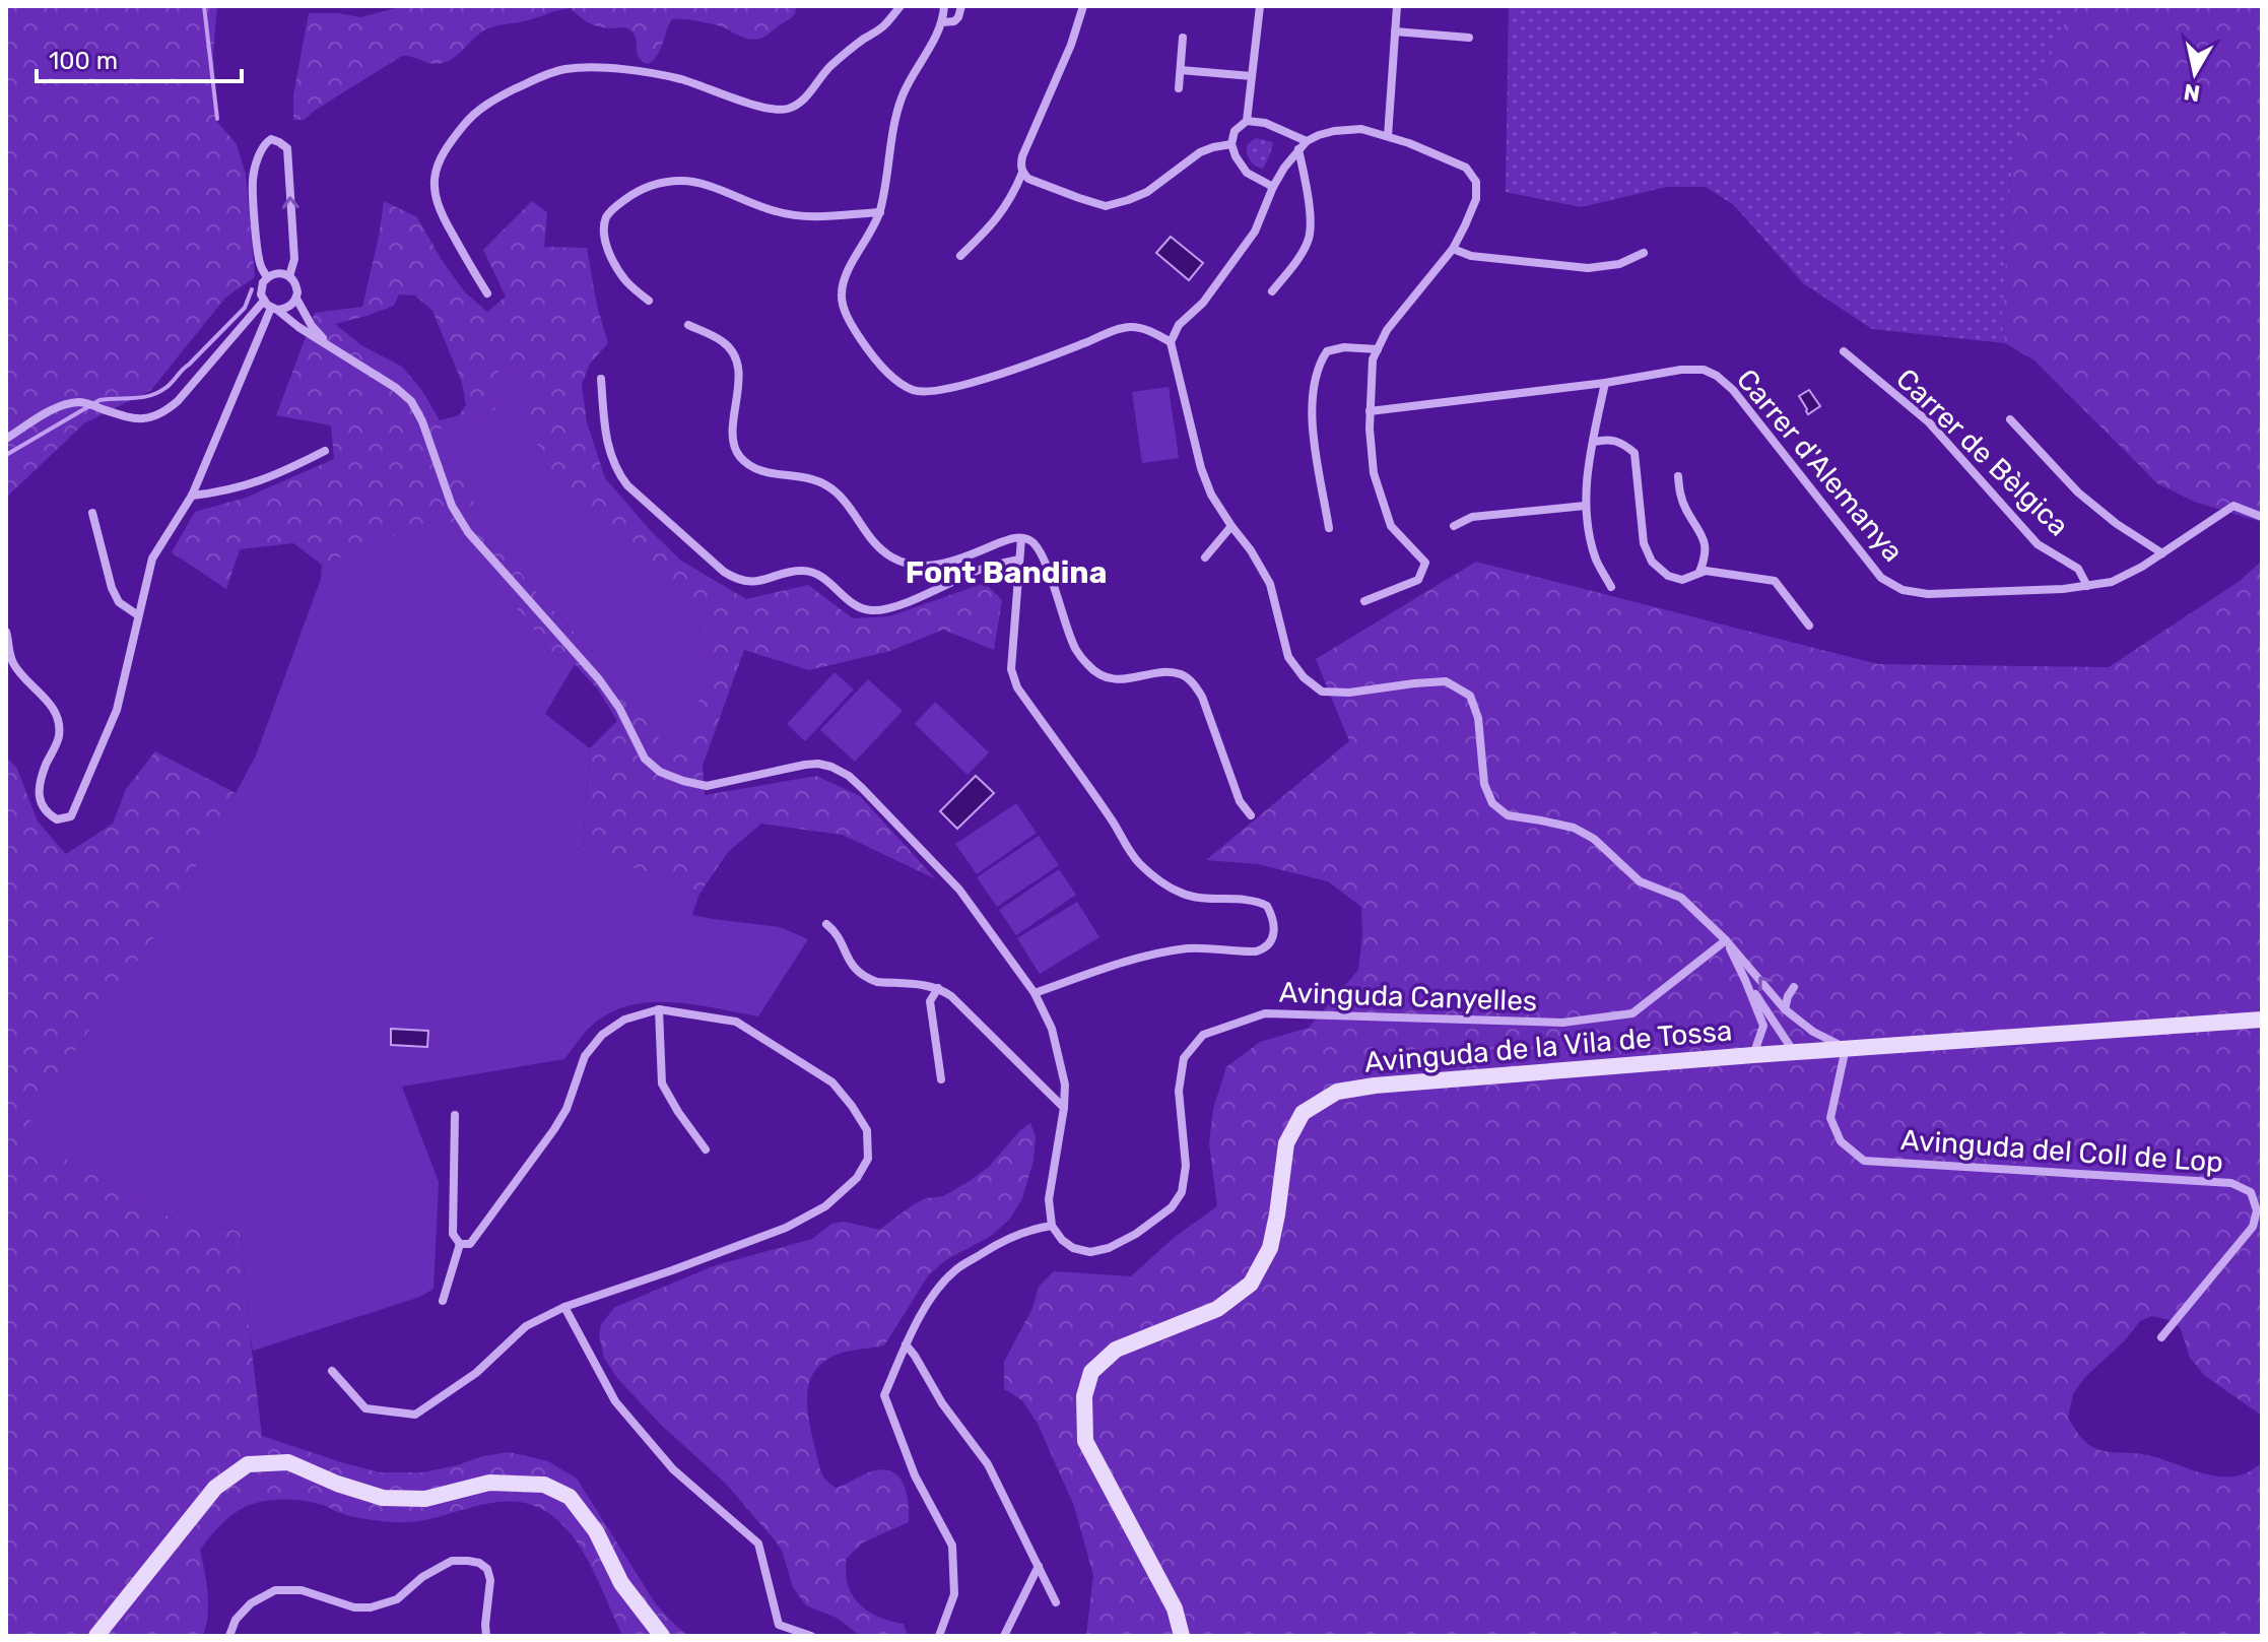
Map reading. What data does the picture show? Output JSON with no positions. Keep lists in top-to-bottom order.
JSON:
{
  "streets": {
    "main road": ["Avinguda de la Vila de Tossa"],
    "street": [
      "Carrer de Bèlgica",
      "Carrer d'Alemanya",
      "Avinguda Canyelles",
      "Avinguda del Coll de Lop"
    ]
  },
  "crossings": [
    ["Carrer de Bèlgica", "Carrer d'Alemanya"],
    ["Avinguda de la Vila de Tossa", "Avinguda del Coll de Lop"]
  ],
  "districts": ["Font Bandina"],
  "scale_bar": "100 m",
  "north": "bottom"
}
